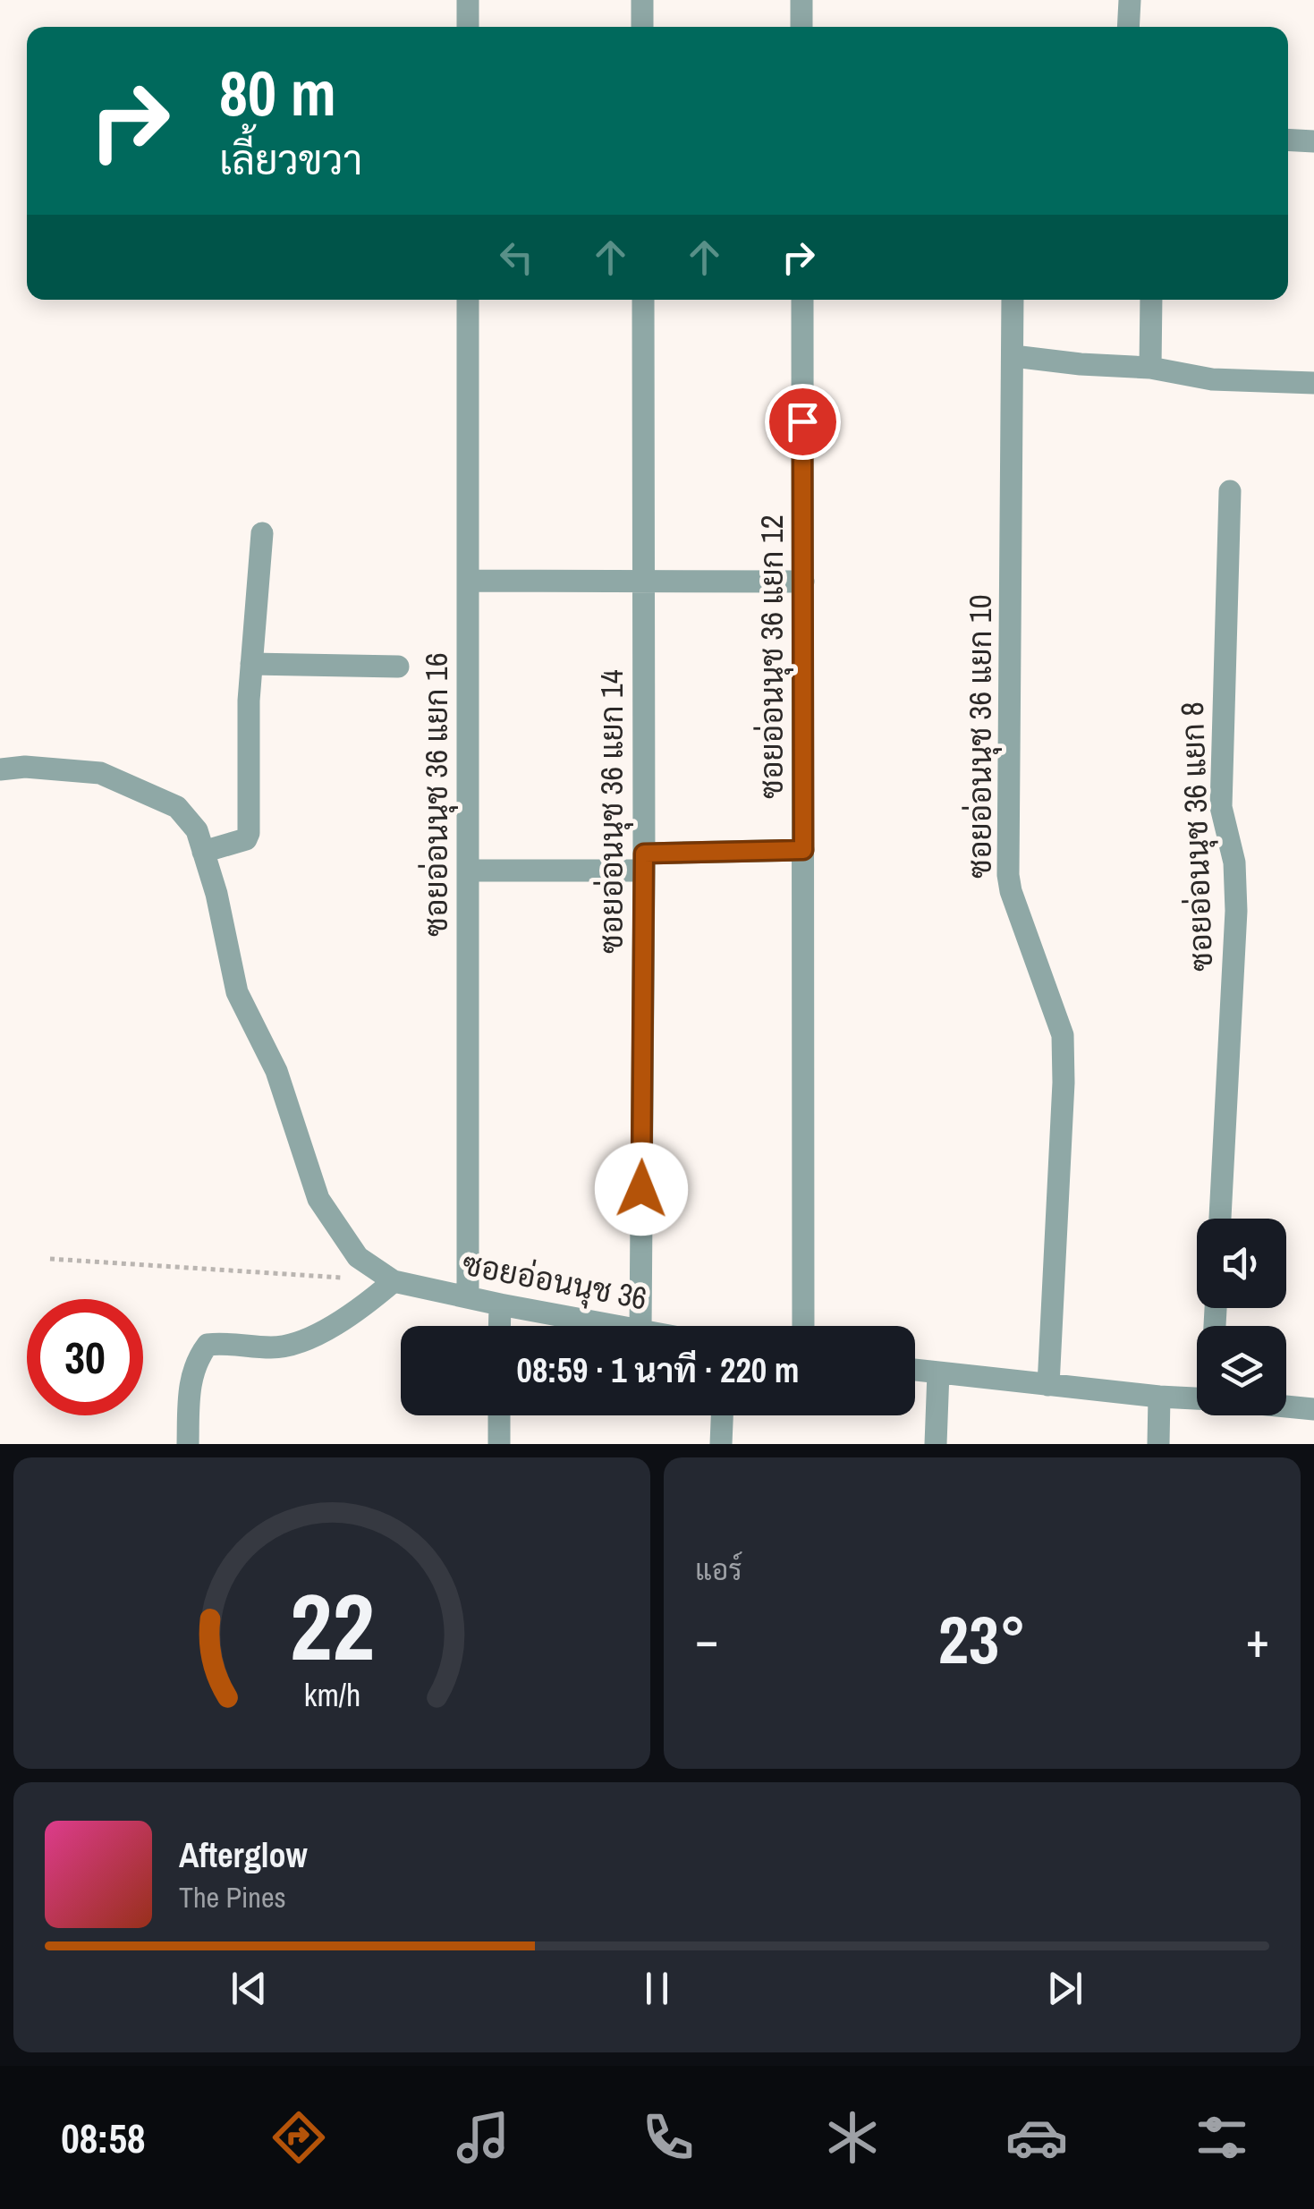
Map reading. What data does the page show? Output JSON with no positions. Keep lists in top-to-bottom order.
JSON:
{
  "streets": {
    "street": [
      "ซอยอ่อนนุช 36 แยก 12",
      "ซอยอ่อนนุช 36 แยก 10",
      "ซอยอ่อนนุช 36 แยก 16",
      "ซอยอ่อนนุช 36 แยก 14",
      "ซอยอ่อนนุช 36 แยก 8",
      "ซอยอ่อนนุช 36"
    ]
  },
  "crossings": [
    ["ซอยอ่อนนุช 36 แยก 16", "ซอยอ่อนนุช 36"]
  ],
  "page": {
    "turn": ["80 m", "เลี้ยวขวา"],
    "limit": "30",
    "trip": "08:59 · 1 นาที · 220 m",
    "tile": "แอร์",
    "heat": ["−", "23°", "+"],
    "song": ["Afterglow", "The Pines"],
    "tabs": "08:58",
    "gauge": ["22", "km/h"]
  }
}
